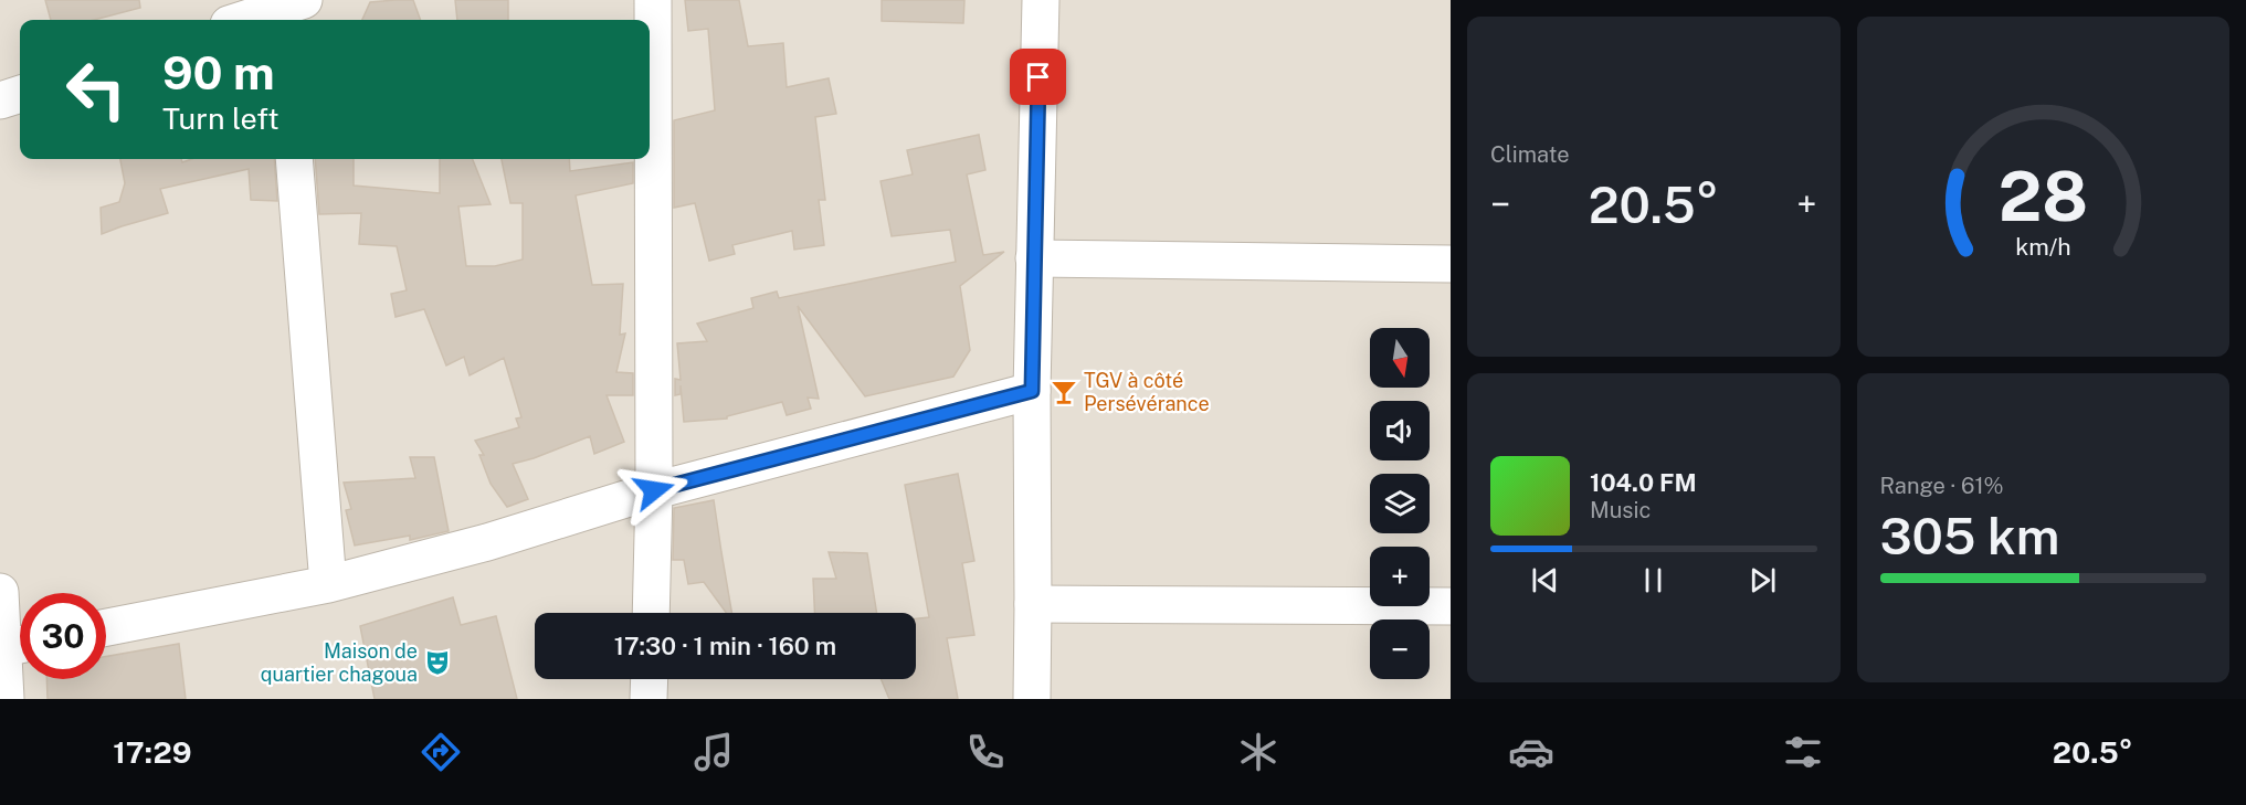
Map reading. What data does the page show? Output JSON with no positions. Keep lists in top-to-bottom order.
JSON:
{
  "places": {
    "bar": ["TGV à côté Persévérance"],
    "theatre": ["Maison de quartier chagoua"]
  },
  "north": "bottom",
  "page": {
    "tile": [
      "Climate",
      ["Range · 61%", "305 km"]
    ],
    "turn": ["90 m", "Turn left"],
    "heat": ["−", "20.5°", "+"],
    "map_buttons": ["+", "−"],
    "song": ["104.0 FM", "Music"],
    "limit": "30",
    "trip": "17:30 · 1 min · 160 m",
    "tabs": ["17:29", "20.5°"],
    "gauge": ["28", "km/h"]
  }
}
